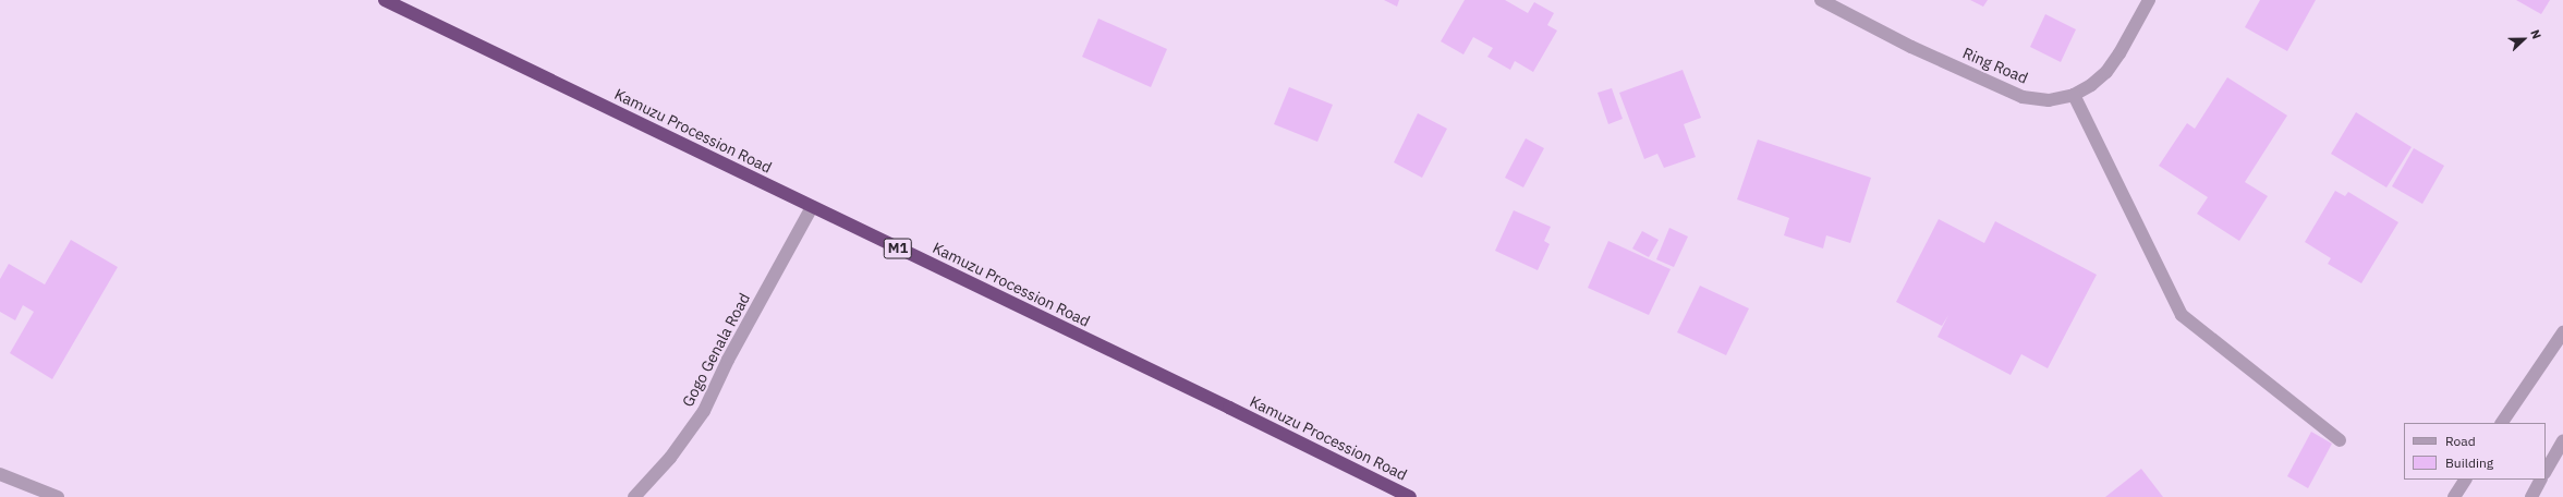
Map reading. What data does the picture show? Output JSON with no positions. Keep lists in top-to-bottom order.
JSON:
{
  "streets": {
    "highway": ["Kamuzu Procession Road", "M1"],
    "street": ["Ring Road", "Gogo Genala Road"]
  },
  "crossings": [
    ["Kamuzu Procession Road", "Gogo Genala Road"]
  ],
  "legend": ["Road", "Building"],
  "north": "right"
}
